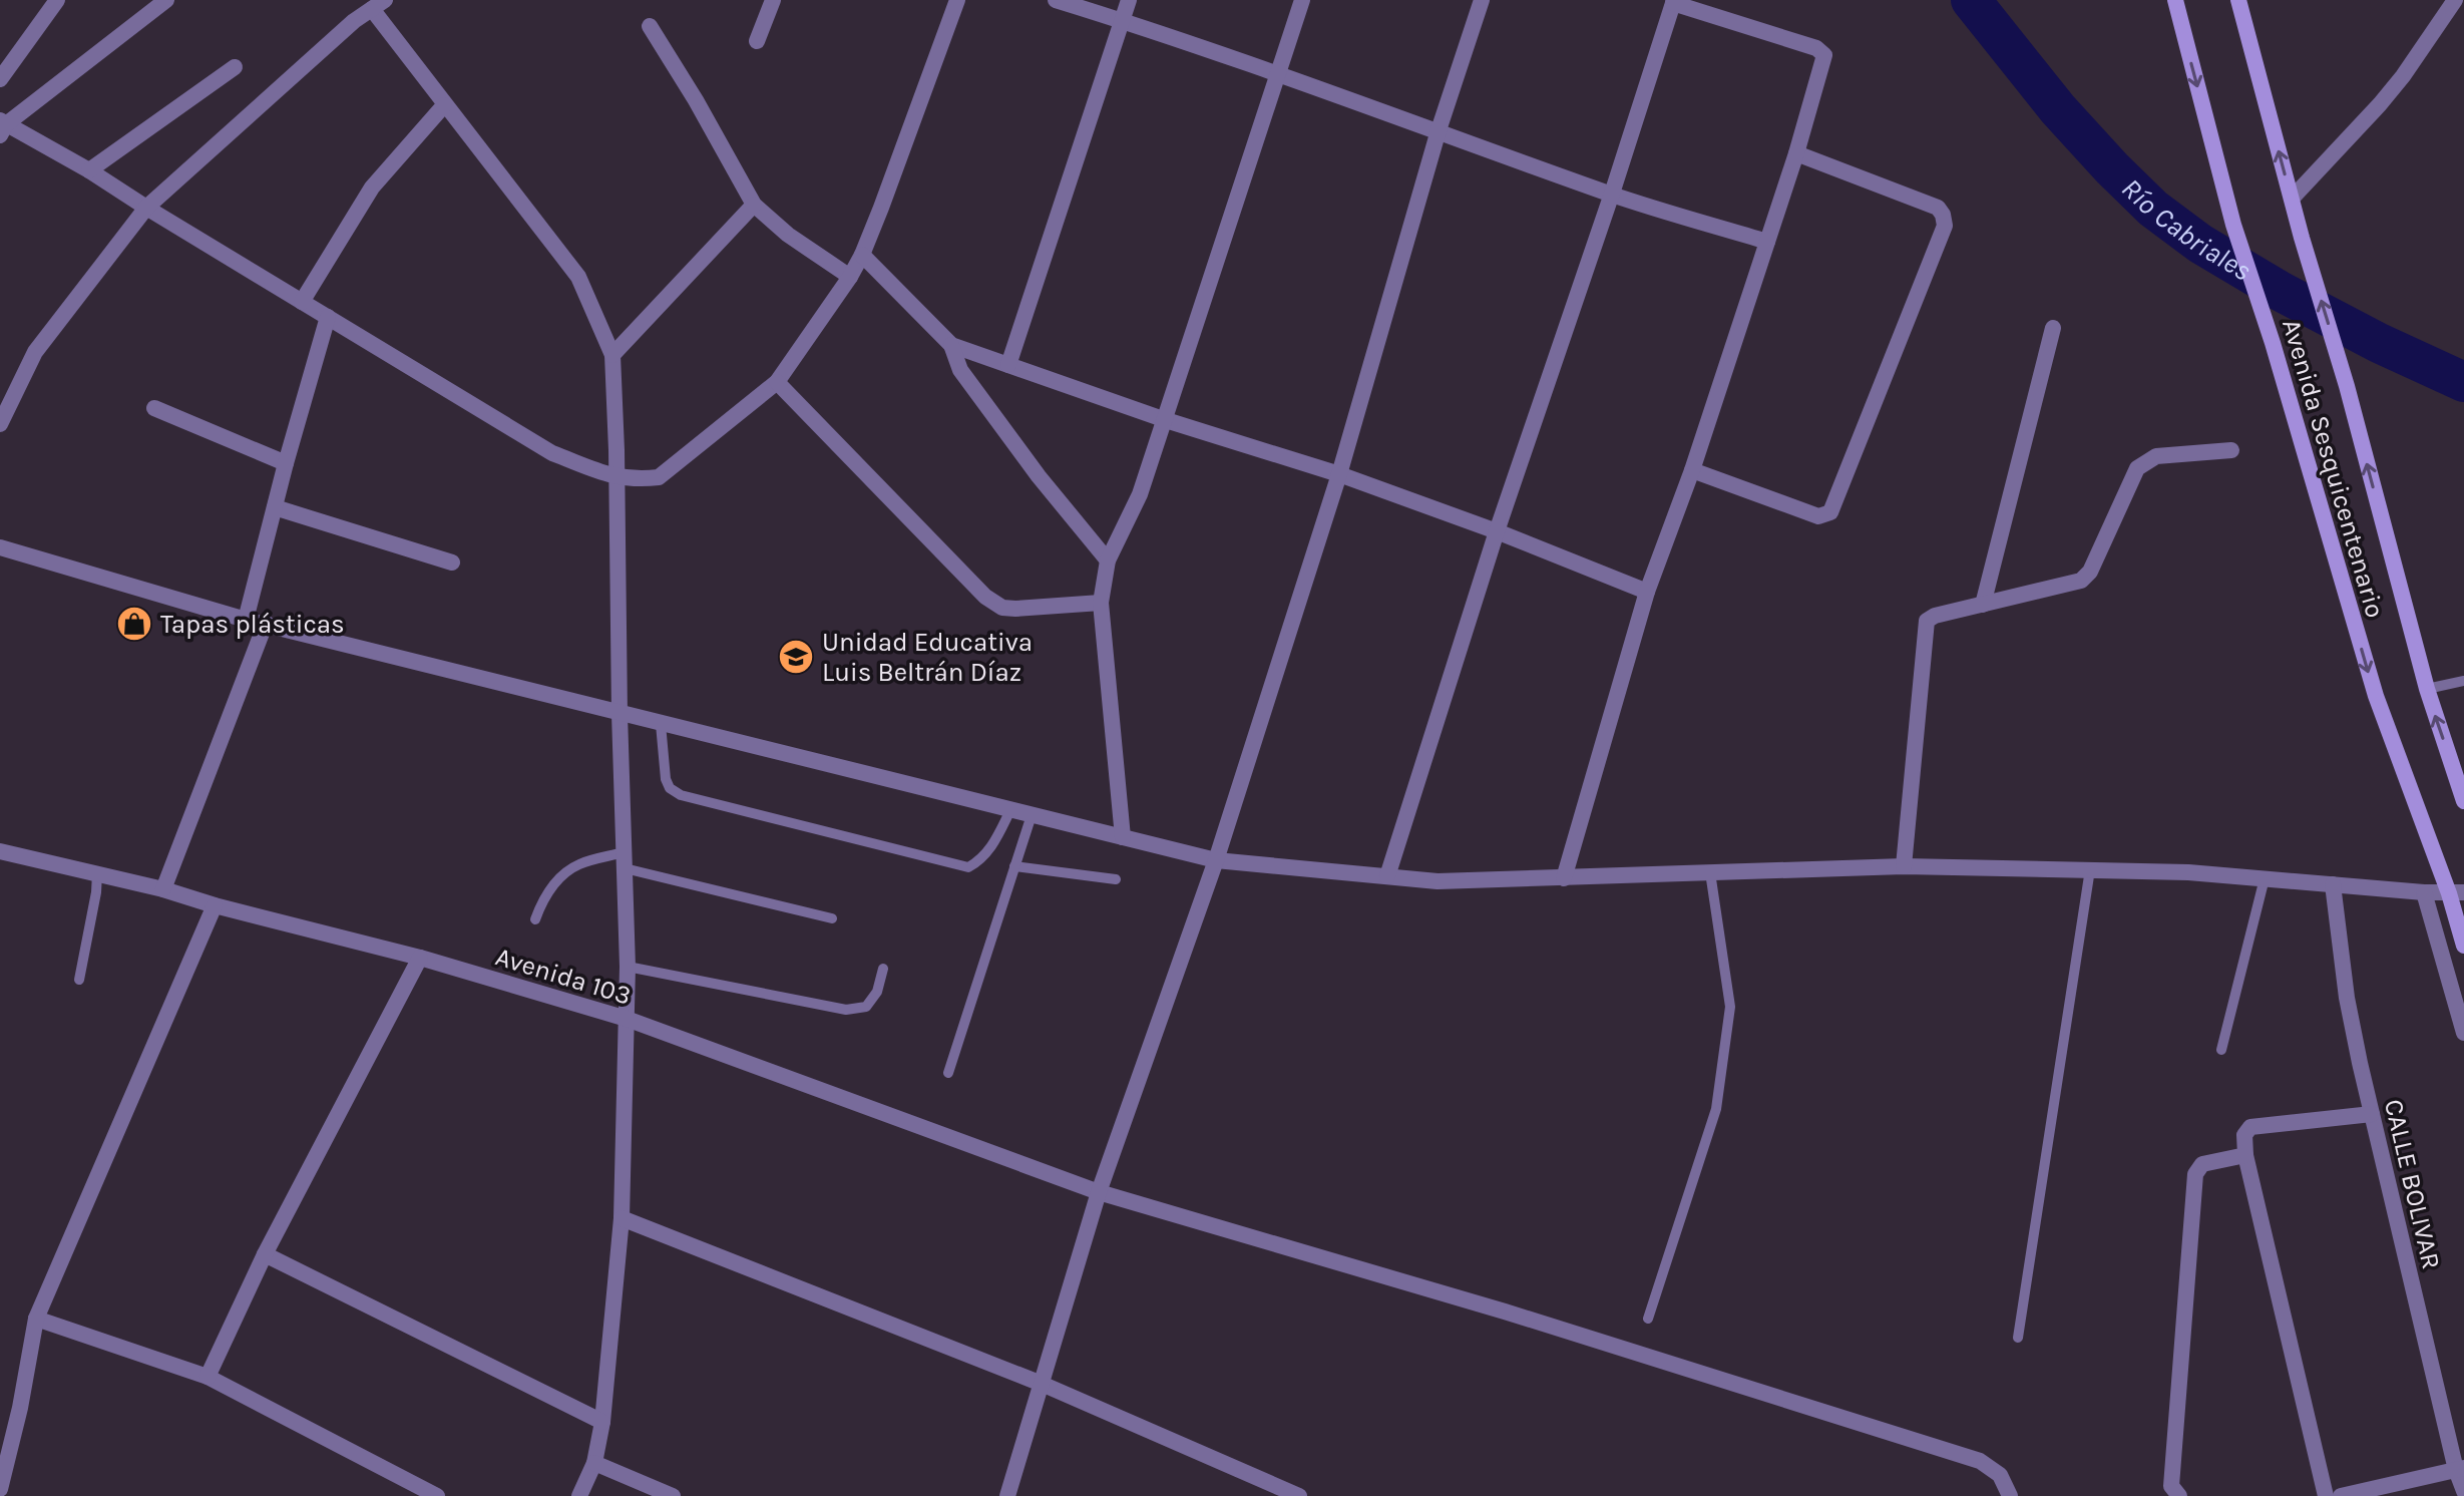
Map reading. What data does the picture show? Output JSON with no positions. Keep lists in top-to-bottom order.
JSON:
{
  "streets": {
    "main road": ["Avenida Sesquicentenario"],
    "street": ["Avenida 103", "CALLE BOLIVAR"]
  },
  "water": ["Río Cabriales"],
  "places": {
    "shop": ["Tapas plásticas"],
    "school or university": ["Unidad Educativa Luis Beltrán Díaz"]
  }
}
